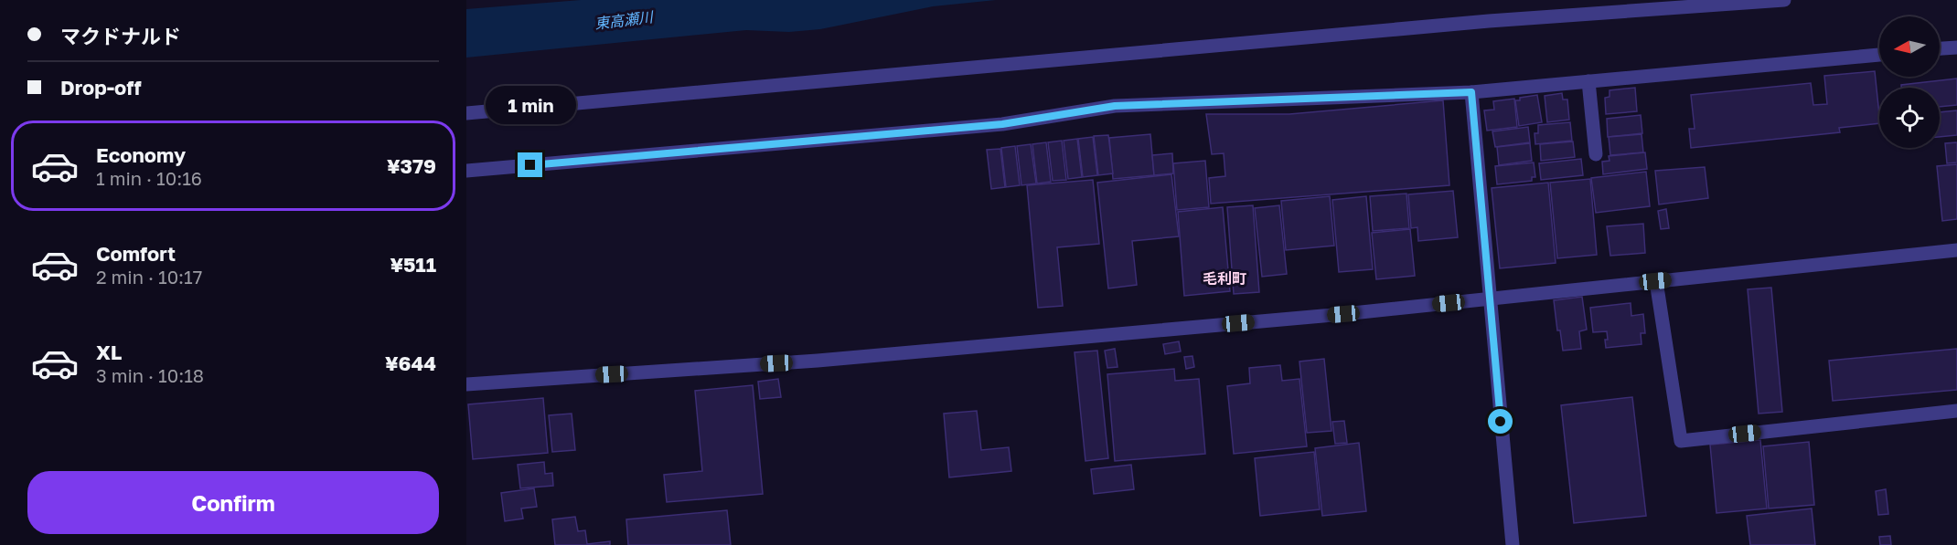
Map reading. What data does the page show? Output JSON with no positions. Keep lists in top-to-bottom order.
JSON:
{
  "districts": ["毛利町"],
  "water": ["東高瀬川"],
  "north": "left",
  "page": {
    "banner": ["マクドナルド", "Drop-off"],
    "bubble": "1 min",
    "list": [
      {
        "name": "Economy",
        "note": "1 min · 10:16",
        "value": "¥379"
      },
      {
        "name": "Comfort",
        "note": "2 min · 10:17",
        "value": "¥511"
      },
      {
        "name": "XL",
        "note": "3 min · 10:18",
        "value": "¥644"
      }
    ],
    "buttons": "Confirm"
  }
}
